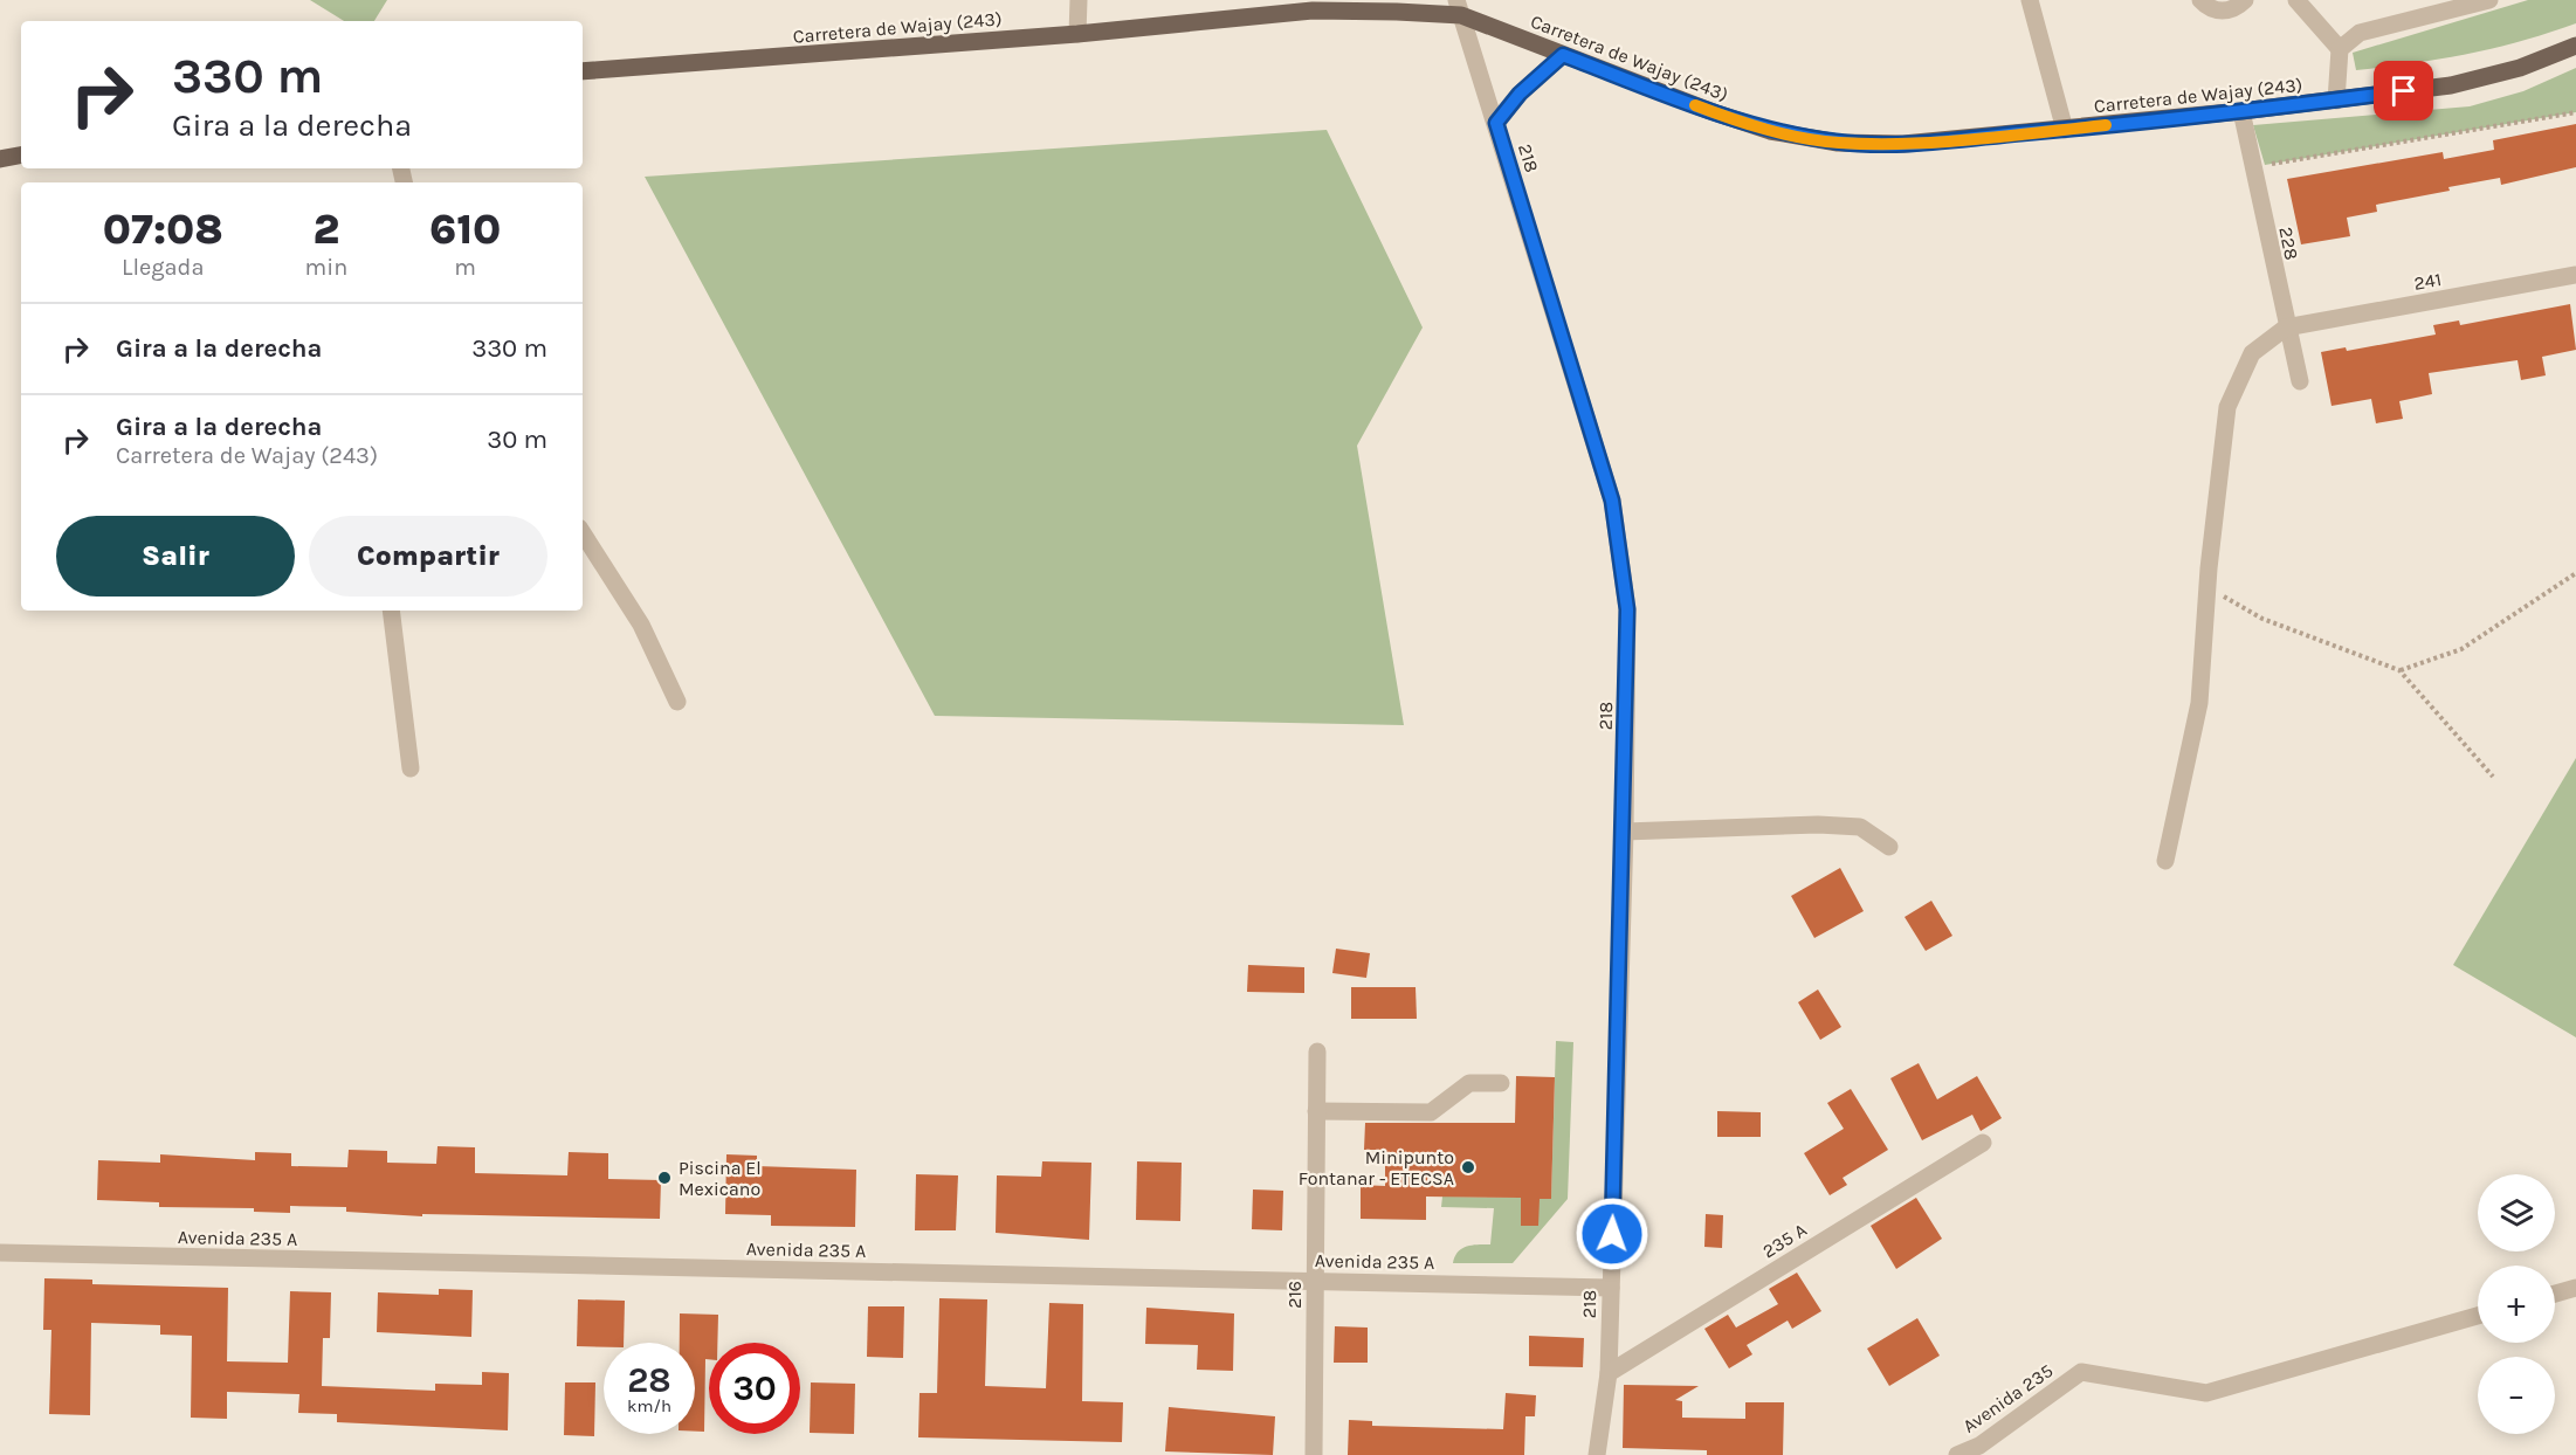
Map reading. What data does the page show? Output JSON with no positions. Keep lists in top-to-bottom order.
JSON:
{
  "streets": {
    "main road": ["Carretera de Wajay (243)"],
    "street": [
      "218",
      "228",
      "241",
      "Avenida 235 A",
      "235 A",
      "216",
      "Avenida 235"
    ]
  },
  "crossings": [
    ["Carretera de Wajay (243)", "218"],
    ["Carretera de Wajay (243)", "228"],
    ["218", "Avenida 235 A"],
    ["218", "235 A"],
    ["228", "241"],
    ["Avenida 235 A", "216"]
  ],
  "places": ["Minipunto Fontanar - ETECSA", "Piscina El Mexicano"],
  "page": {
    "turn": ["330 m", "Gira a la derecha"],
    "eta": [
      "07:08",
      "Llegada",
      "2",
      "min",
      "610",
      "m"
    ],
    "list": [
      {
        "name": "Gira a la derecha",
        "value": "330 m"
      },
      {
        "name": "Gira a la derecha",
        "note": "Carretera de Wajay (243)",
        "value": "30 m"
      }
    ],
    "buttons": ["Salir", "Compartir"],
    "map_buttons": ["+", "−"],
    "speed": "28 km/h",
    "limit": "30"
  }
}
